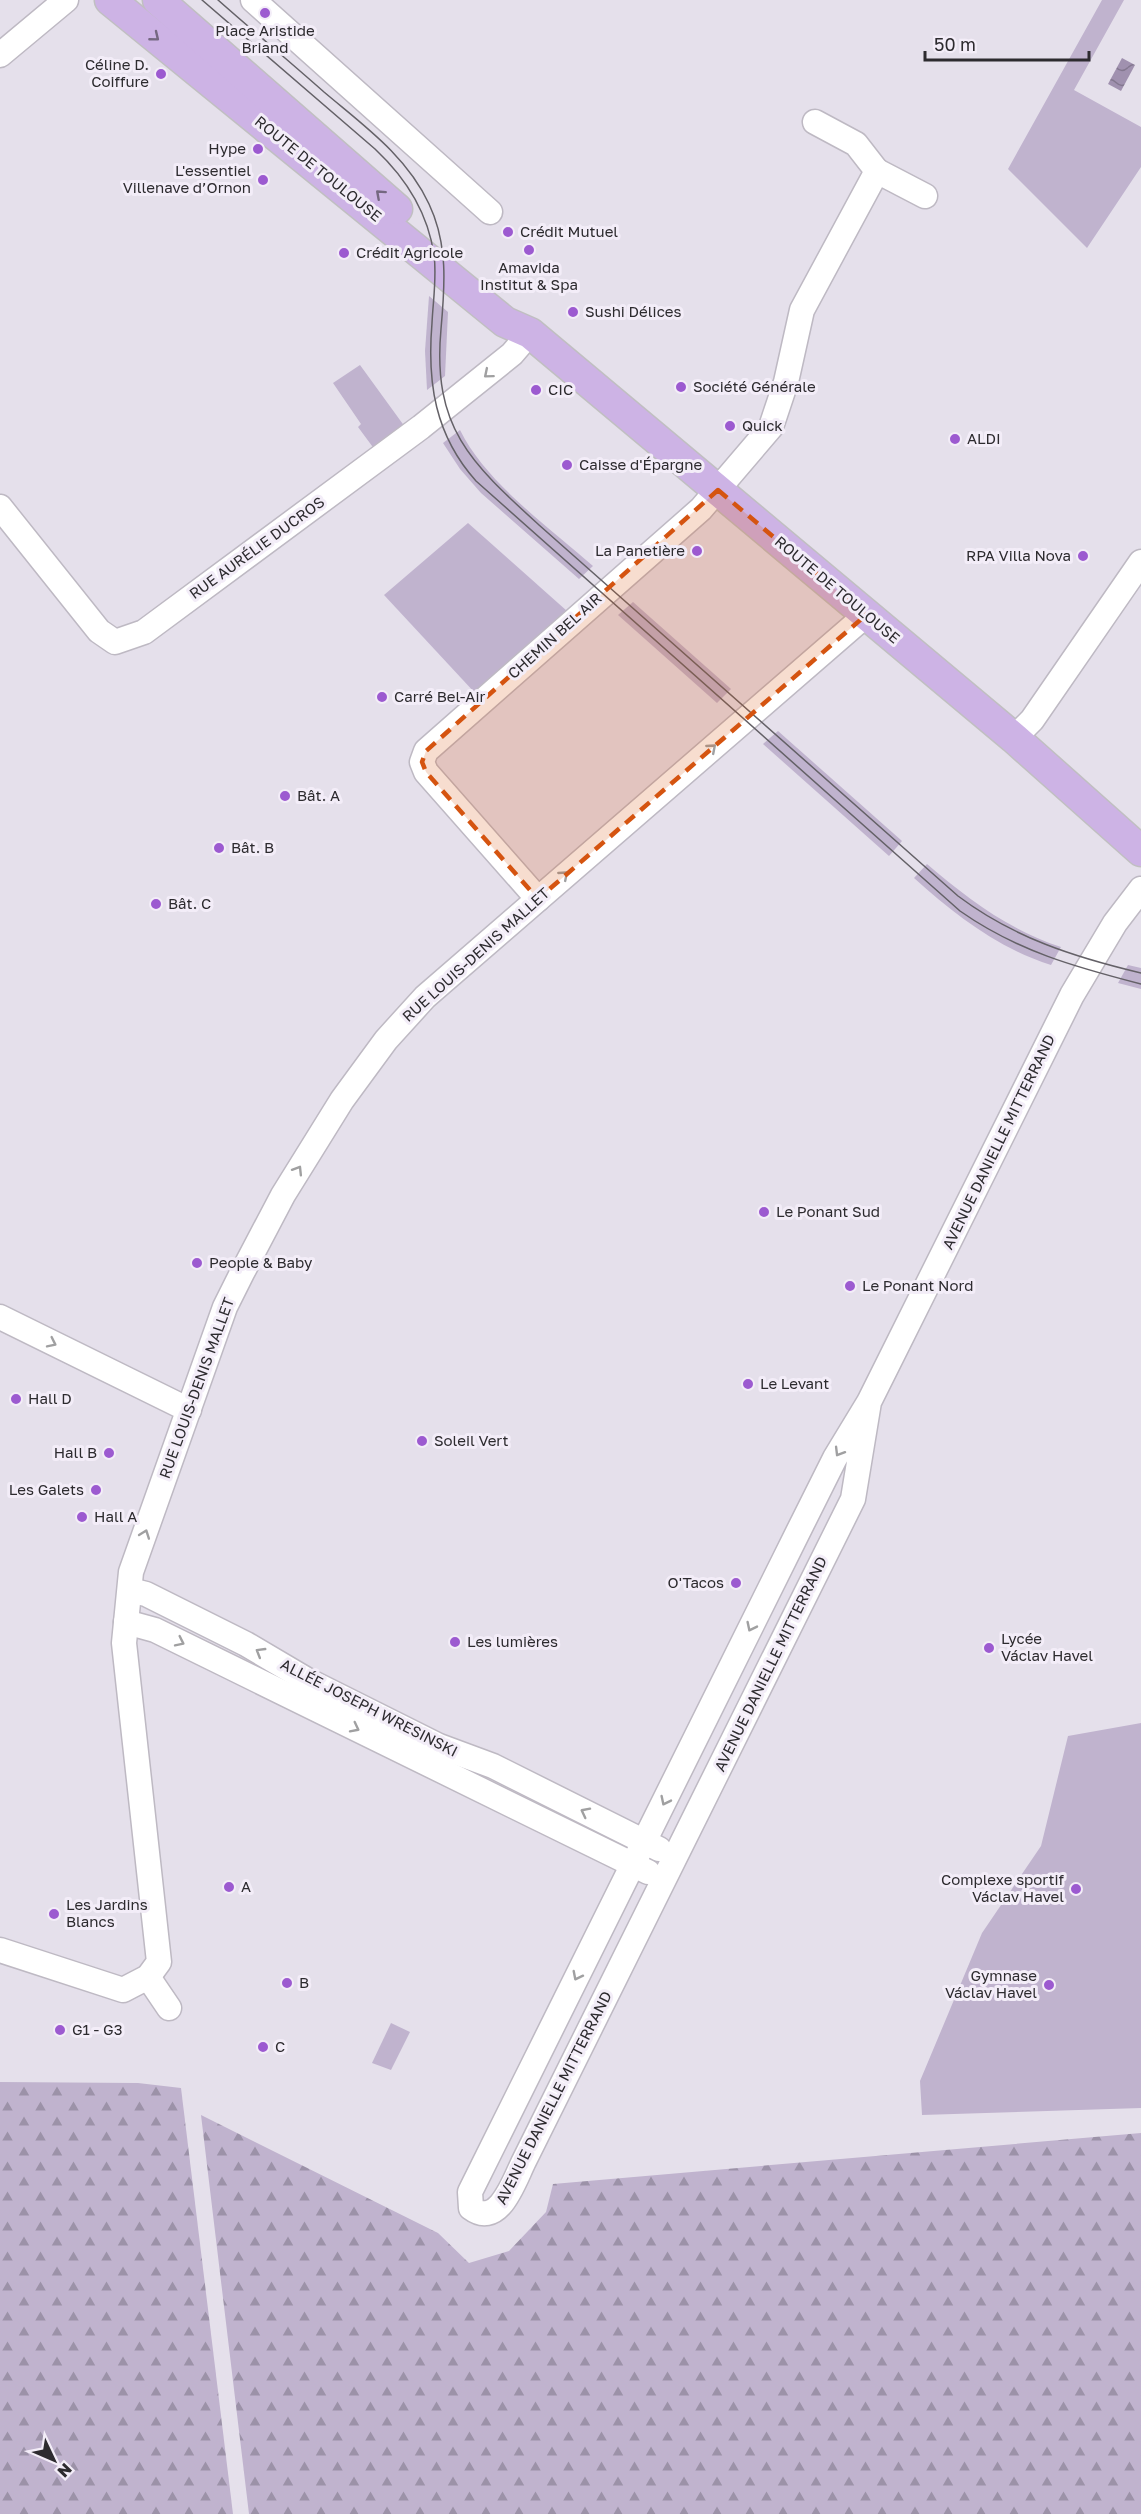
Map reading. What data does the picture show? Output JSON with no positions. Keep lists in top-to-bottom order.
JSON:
{
  "streets": {
    "main road": ["ROUTE DE TOULOUSE"],
    "street": [
      "RUE AURÉLIE DUCROS",
      "CHEMIN BEL AIR",
      "RUE LOUIS-DENIS MALLET",
      "AVENUE DANIELLE MITTERRAND",
      "ALLÉE JOSEPH WRESINSKI"
    ]
  },
  "crossings": [
    ["ROUTE DE TOULOUSE", "RUE AURÉLIE DUCROS"],
    ["ROUTE DE TOULOUSE", "CHEMIN BEL AIR"],
    ["ROUTE DE TOULOUSE", "RUE LOUIS-DENIS MALLET"],
    ["CHEMIN BEL AIR", "RUE LOUIS-DENIS MALLET"],
    ["RUE LOUIS-DENIS MALLET", "ALLÉE JOSEPH WRESINSKI"],
    ["AVENUE DANIELLE MITTERRAND", "ALLÉE JOSEPH WRESINSKI"]
  ],
  "one_way": ["RUE LOUIS-DENIS MALLET"],
  "places": [
    "Place Aristide Briand",
    "Céline D. Coiffure",
    "Hype",
    "L'essentiel Villenave d’Ornon",
    "Crédit Mutuel",
    "Amavida Institut & Spa",
    "Crédit Agricole",
    "Sushi Délices",
    "Société Générale",
    "CIC",
    "Quick",
    "ALDI",
    "Caisse d'Épargne",
    "La Panetière",
    "RPA Villa Nova",
    "Carré Bel-Air",
    "Bât. A",
    "Bât. B",
    "Bât. C",
    "Le Ponant Sud",
    "People & Baby",
    "Le Ponant Nord",
    "Le Levant",
    "Hall D",
    "Soleil Vert",
    "Hall B",
    "Les Galets",
    "Hall A",
    "O'Tacos",
    "Les lumières",
    "Lycée Václav Havel",
    "A",
    "Complexe sportif Václav Havel",
    "Les Jardins Blancs",
    "B",
    "Gymnase Václav Havel",
    "G1 - G3",
    "C"
  ],
  "scale_bar": "50 m",
  "north": "bottom right"
}
